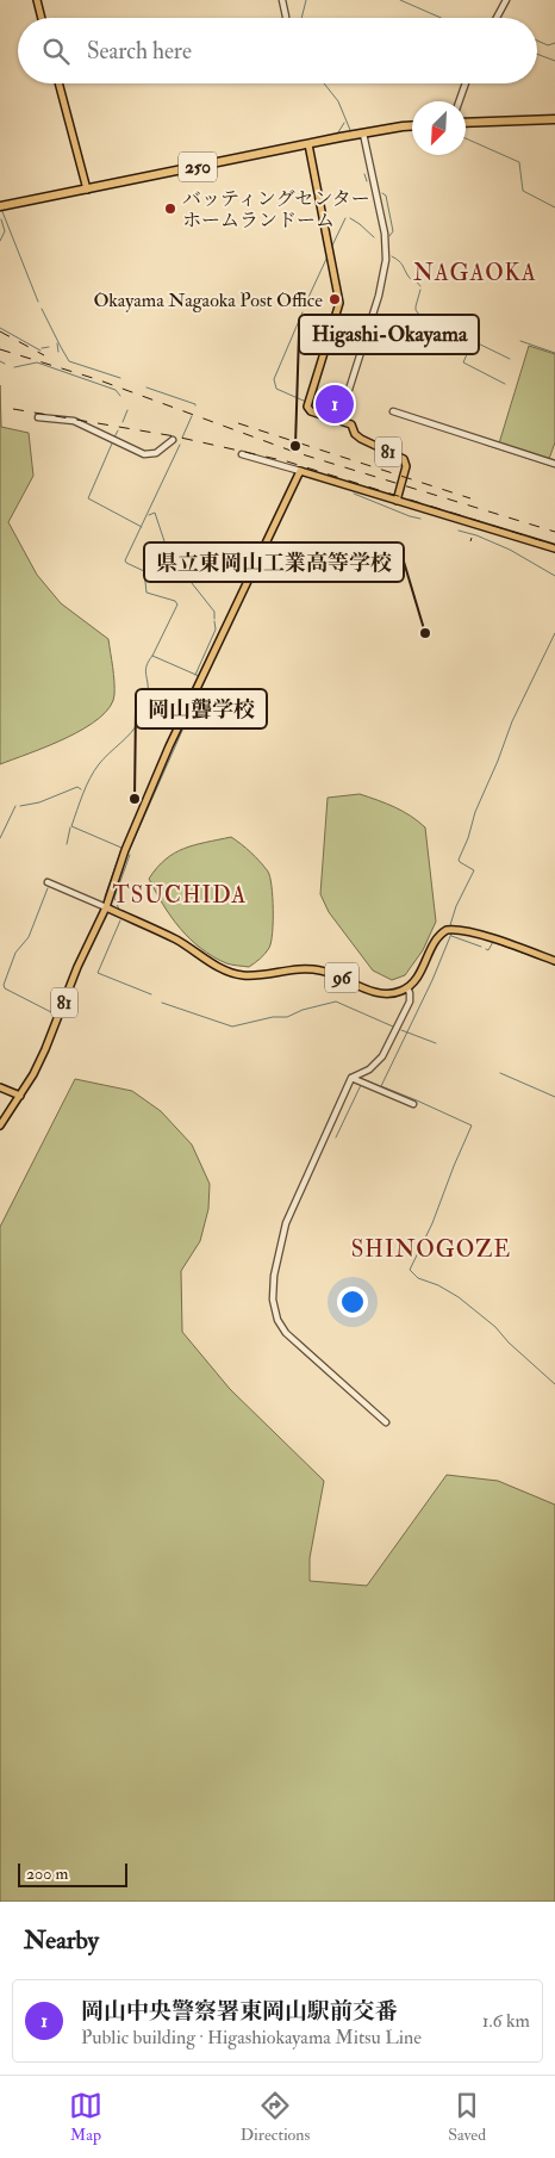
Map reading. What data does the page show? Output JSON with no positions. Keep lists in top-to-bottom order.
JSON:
{
  "streets": {
    "highway": ["250"],
    "main road": ["81", "96"]
  },
  "crossings": [
    ["250", "81"],
    ["81", "96"]
  ],
  "districts": ["NAGAOKA", "TSUCHIDA", "SHINOGOZE"],
  "places": [
    "バッティングセンター ホームランドーム",
    "Okayama Nagaoka Post Office",
    "Higashi-Okayama",
    "県立東岡山工業高等学校",
    "岡山聾学校"
  ],
  "scale_bar": "200 m",
  "north": "bottom left",
  "page": {
    "search": "Search here",
    "pins": "1",
    "scale": "200 m",
    "heading": "Nearby",
    "list": [
      {
        "mark": "1",
        "name": "岡山中央警察署東岡山駅前交番",
        "note": "Public building · Higashiokayama Mitsu Line",
        "value": "1.6 km"
      }
    ],
    "nav": ["Map", "Directions", "Saved"]
  }
}
